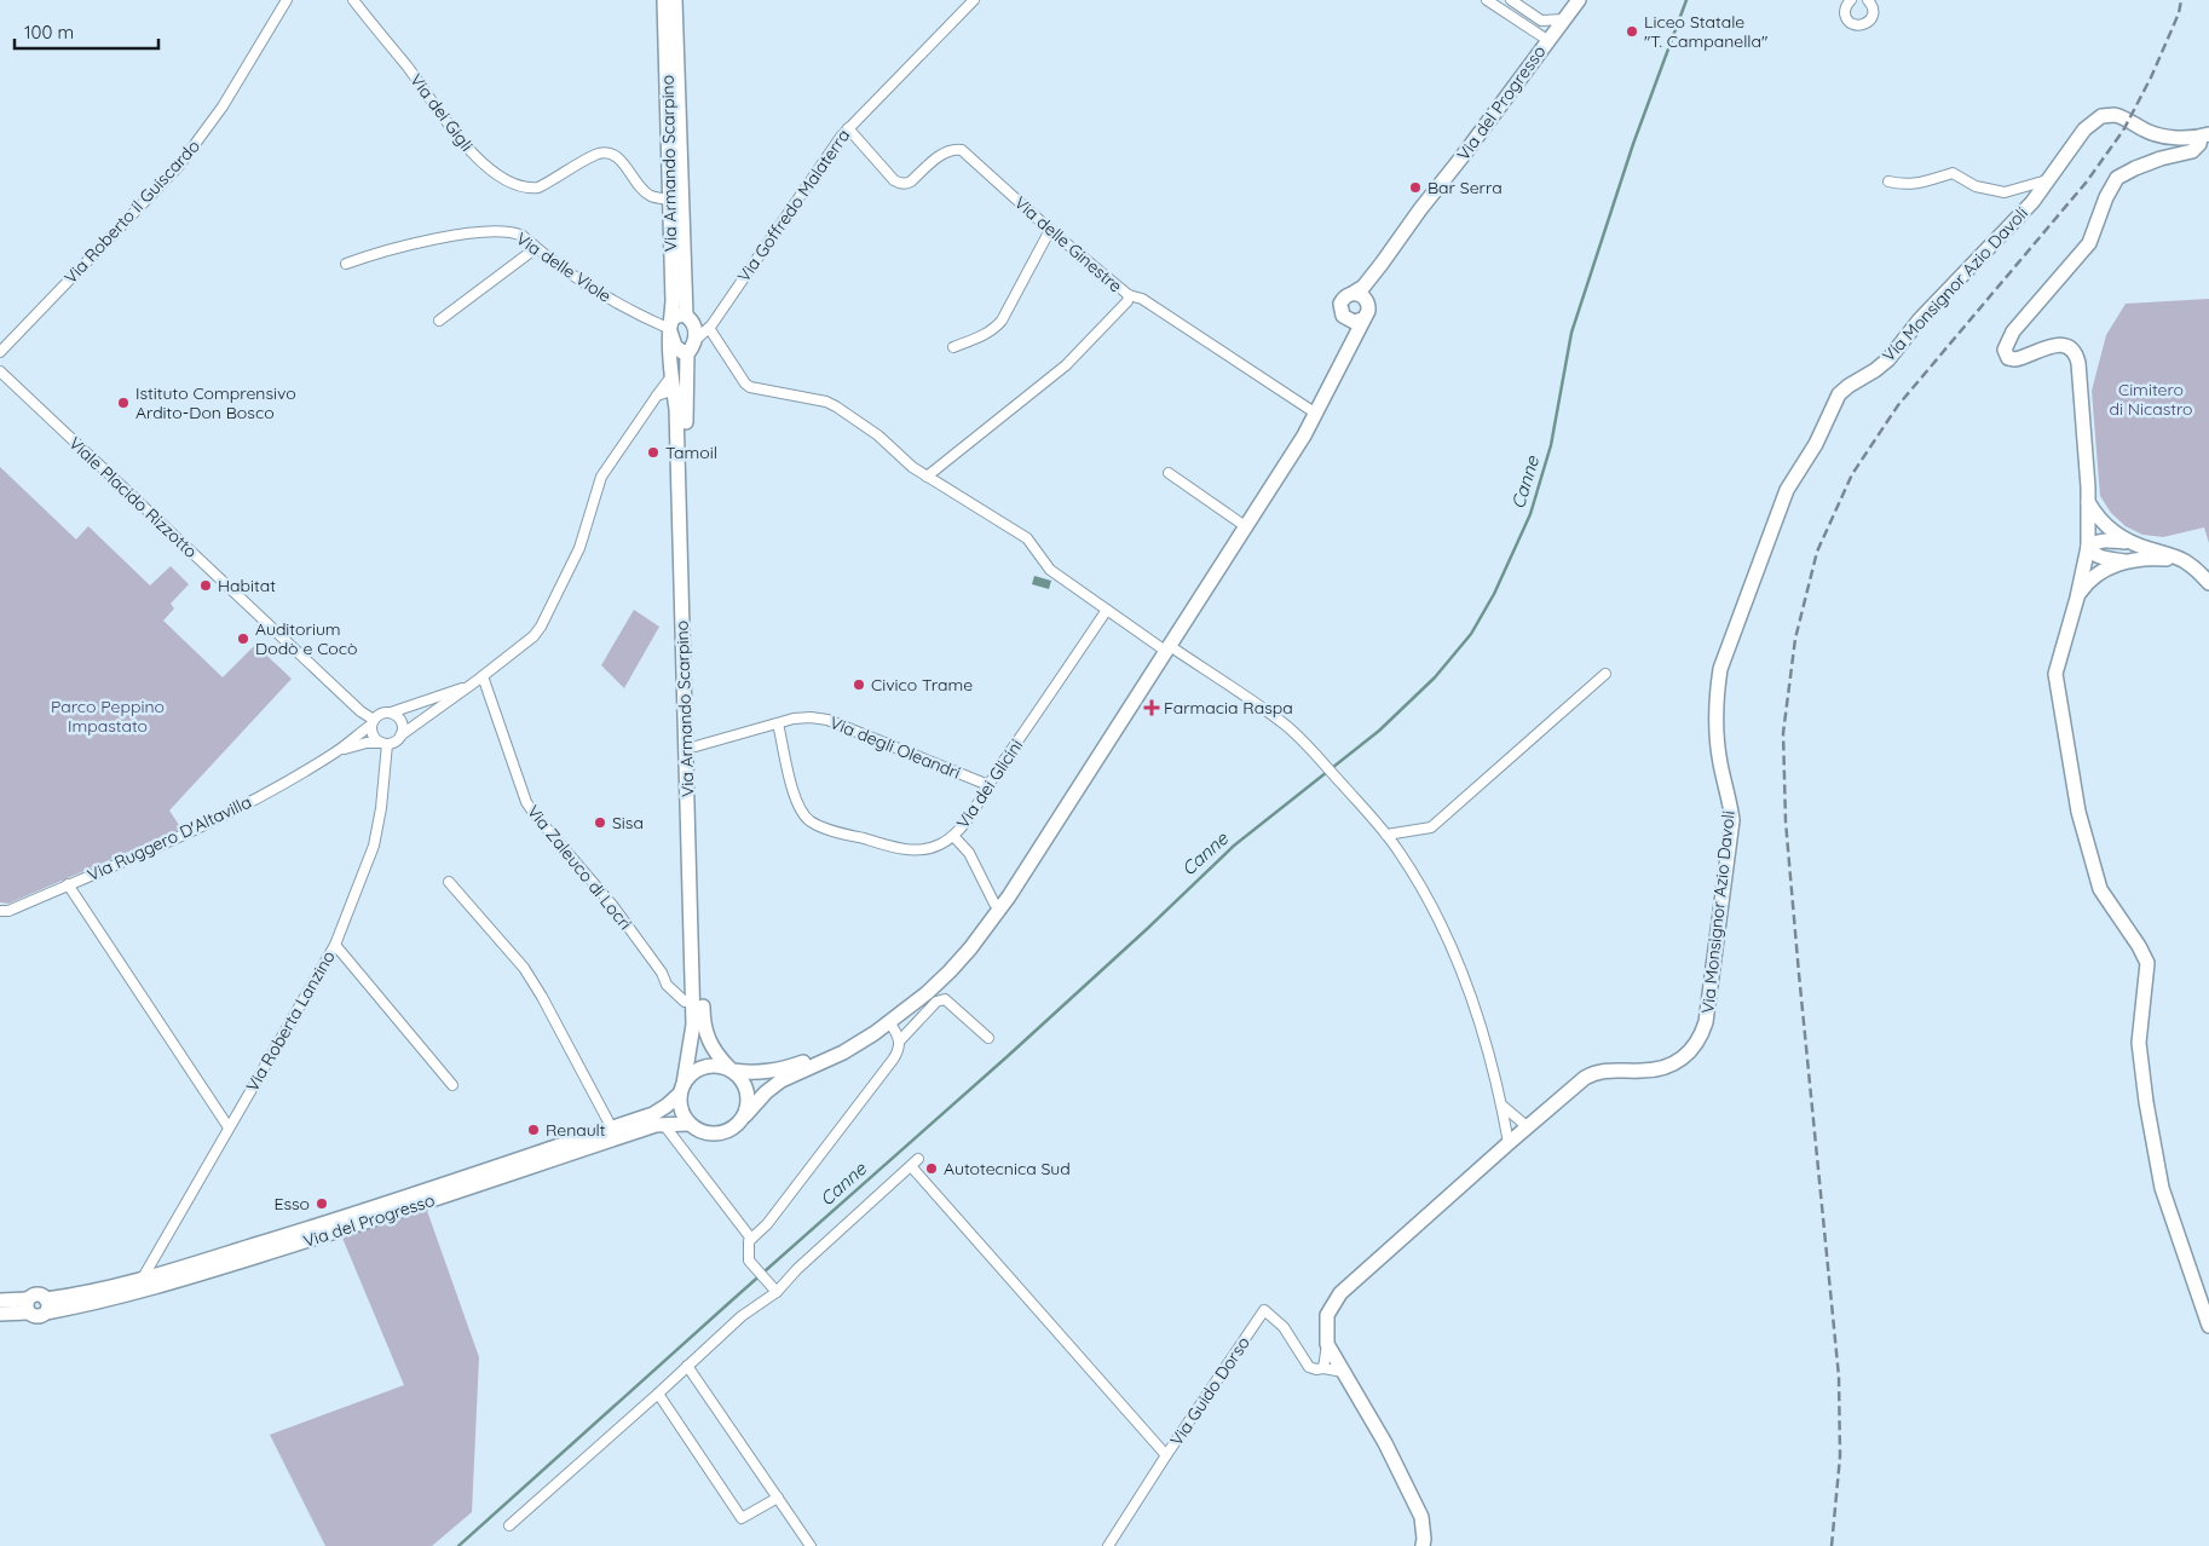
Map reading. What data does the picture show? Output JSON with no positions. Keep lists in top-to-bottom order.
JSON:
{
  "streets": {
    "street": [
      "Via del Progresso",
      "Via dei Gigli",
      "Via Armando Scarpino",
      "Via Goffredo Malaterra",
      "Via Roberto il Guiscardo",
      "Via delle Ginestre",
      "Via delle Viole",
      "Via Monsignor Azio Davoli",
      "Viale Placido Rizzotto",
      "Via degli Oleandri",
      "Via dei Glicini",
      "Via Ruggero D'Altavilla",
      "Via Zaleuco di Locri",
      "Via Roberta Lanzino",
      "Via Guido Dorso"
    ]
  },
  "crossings": [
    ["Via del Progresso", "Via Armando Scarpino"],
    ["Via del Progresso", "Via Roberta Lanzino"],
    ["Via dei Gigli", "Via Armando Scarpino"],
    ["Via Armando Scarpino", "Via Goffredo Malaterra"],
    ["Via Armando Scarpino", "Via delle Viole"],
    ["Via Armando Scarpino", "Via degli Oleandri"],
    ["Via Armando Scarpino", "Via Zaleuco di Locri"],
    ["Via Goffredo Malaterra", "Via delle Ginestre"],
    ["Via Goffredo Malaterra", "Via delle Viole"],
    ["Viale Placido Rizzotto", "Via Ruggero D'Altavilla"],
    ["Viale Placido Rizzotto", "Via Roberta Lanzino"],
    ["Via degli Oleandri", "Via dei Glicini"],
    ["Via Ruggero D'Altavilla", "Via Roberta Lanzino"]
  ],
  "water": ["Canne"],
  "parks": ["Cimitero di Nicastro", "Parco Peppino Impastato"],
  "places": {
    "other": [
      "Liceo Statale \"T. Campanella\"",
      "Bar Serra",
      "Istituto Comprensivo Ardito-Don Bosco",
      "Tamoil",
      "Habitat",
      "Auditorium Dodò e Cocò",
      "Civico Trame",
      "Sisa",
      "Renault",
      "Autotecnica Sud",
      "Esso"
    ],
    "health": ["Farmacia Raspa"]
  },
  "scale_bar": "100 m"
}
